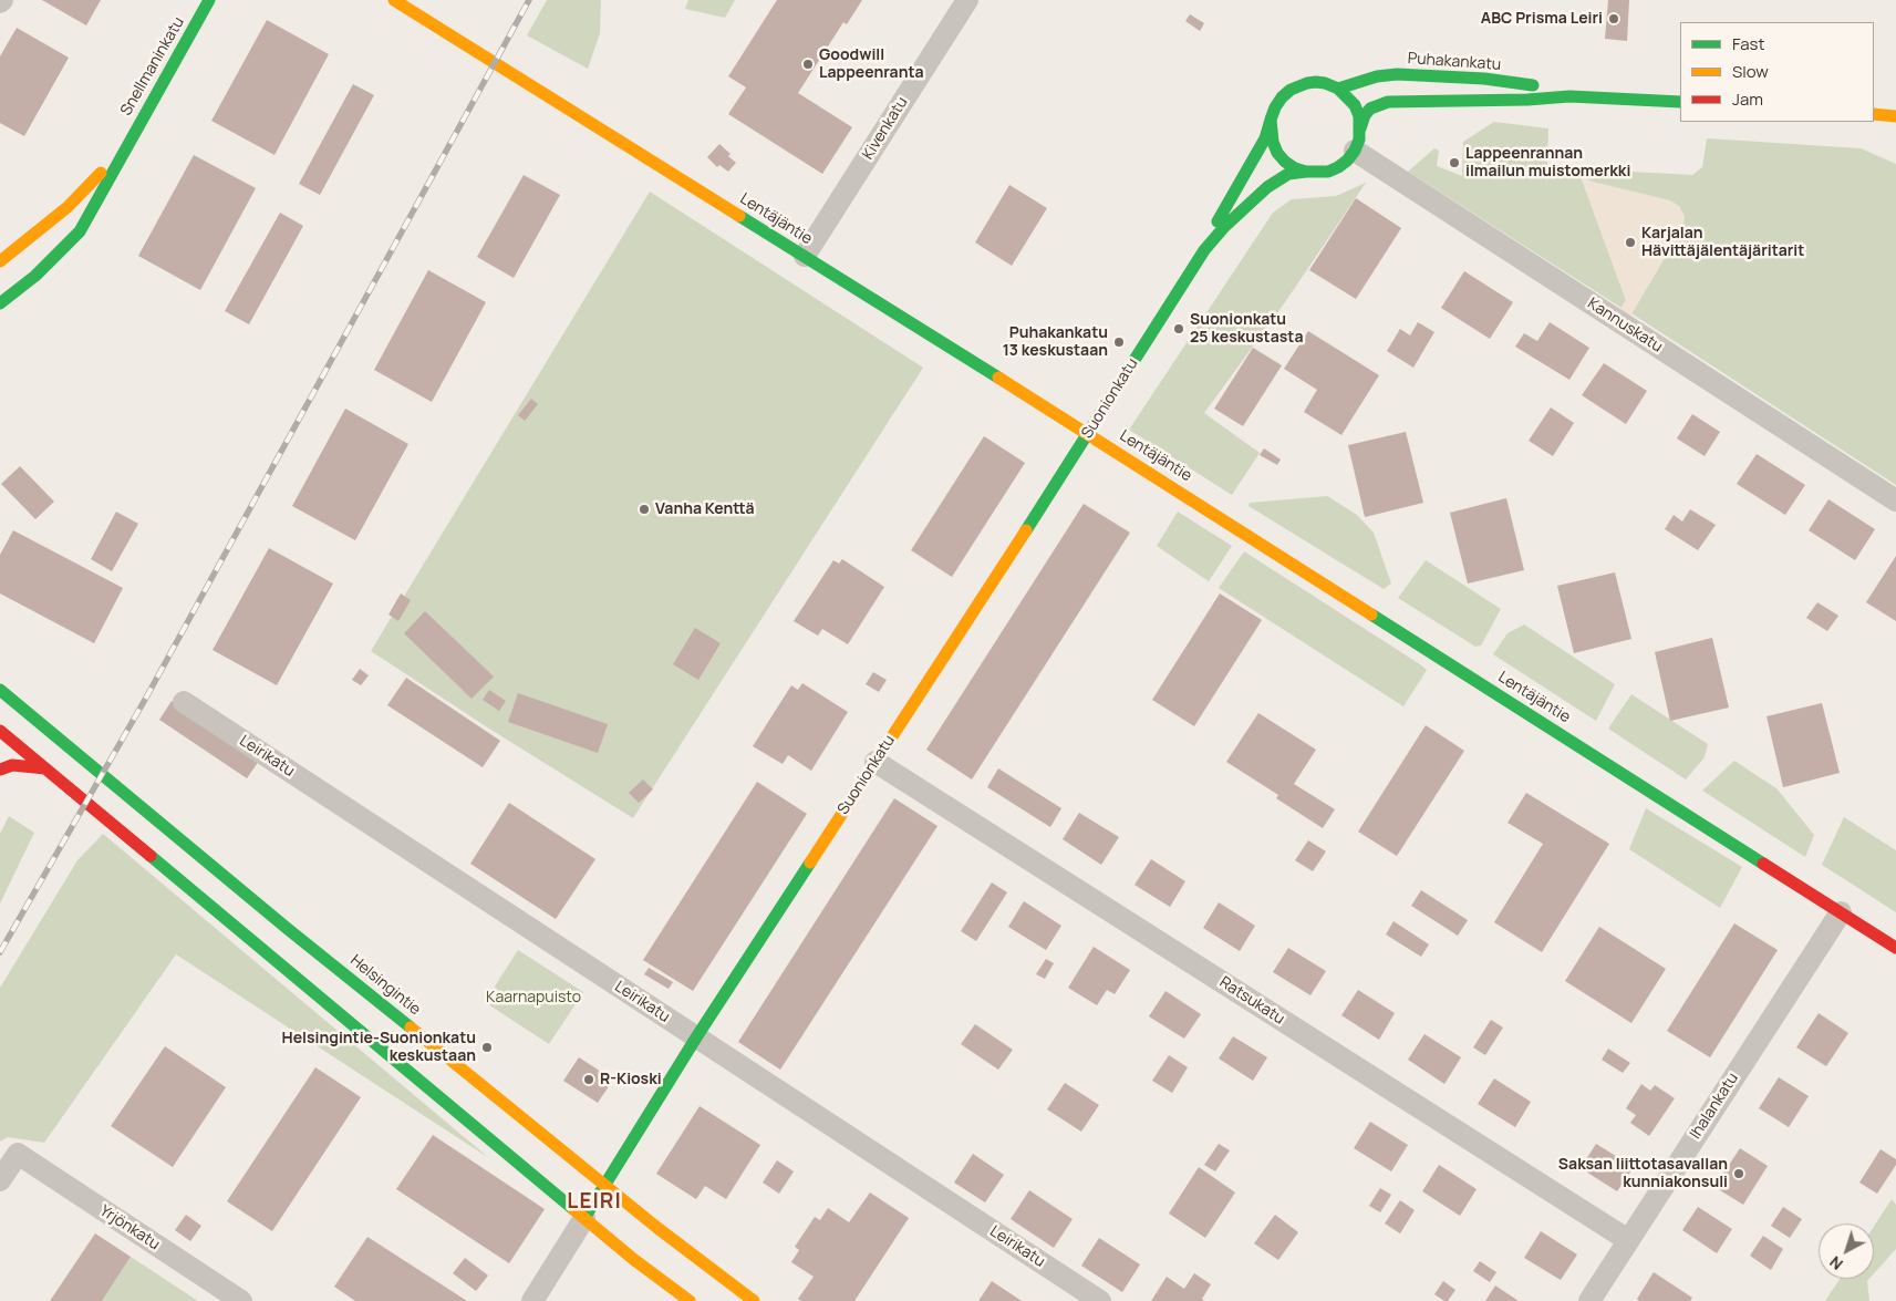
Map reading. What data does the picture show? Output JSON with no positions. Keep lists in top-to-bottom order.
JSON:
{
  "streets": {
    "street": [
      "Puhakankatu",
      "Snellmaninkatu",
      "Kivenkatu",
      "Lentäjäntie",
      "Kannuskatu",
      "Suonionkatu",
      "Leirikatu",
      "Helsingintie",
      "Ratsukatu",
      "Ihalankatu",
      "Yrjönkatu"
    ]
  },
  "crossings": [
    ["Puhakankatu", "Kannuskatu"],
    ["Puhakankatu", "Suonionkatu"],
    ["Kivenkatu", "Lentäjäntie"],
    ["Lentäjäntie", "Suonionkatu"],
    ["Lentäjäntie", "Ihalankatu"],
    ["Kannuskatu", "Suonionkatu"],
    ["Suonionkatu", "Leirikatu"],
    ["Suonionkatu", "Helsingintie"],
    ["Suonionkatu", "Ratsukatu"],
    ["Ratsukatu", "Ihalankatu"]
  ],
  "districts": ["LEIRI"],
  "parks": ["Kaarnapuisto"],
  "places": [
    "ABC Prisma Leiri",
    "Goodwill Lappeenranta",
    "Lappeenrannan ilmailun muistomerkki",
    "Karjalan Hävittäjälentäjäritarit",
    "Suonionkatu 25 keskustasta",
    "Puhakankatu 13 keskustaan",
    "Vanha Kenttä",
    "Helsingintie-Suonionkatu keskustaan",
    "R-Kioski",
    "Saksan liittotasavallan kunniakonsuli"
  ],
  "legend": ["Fast", "Slow", "Jam"],
  "north": "bottom left"
}
